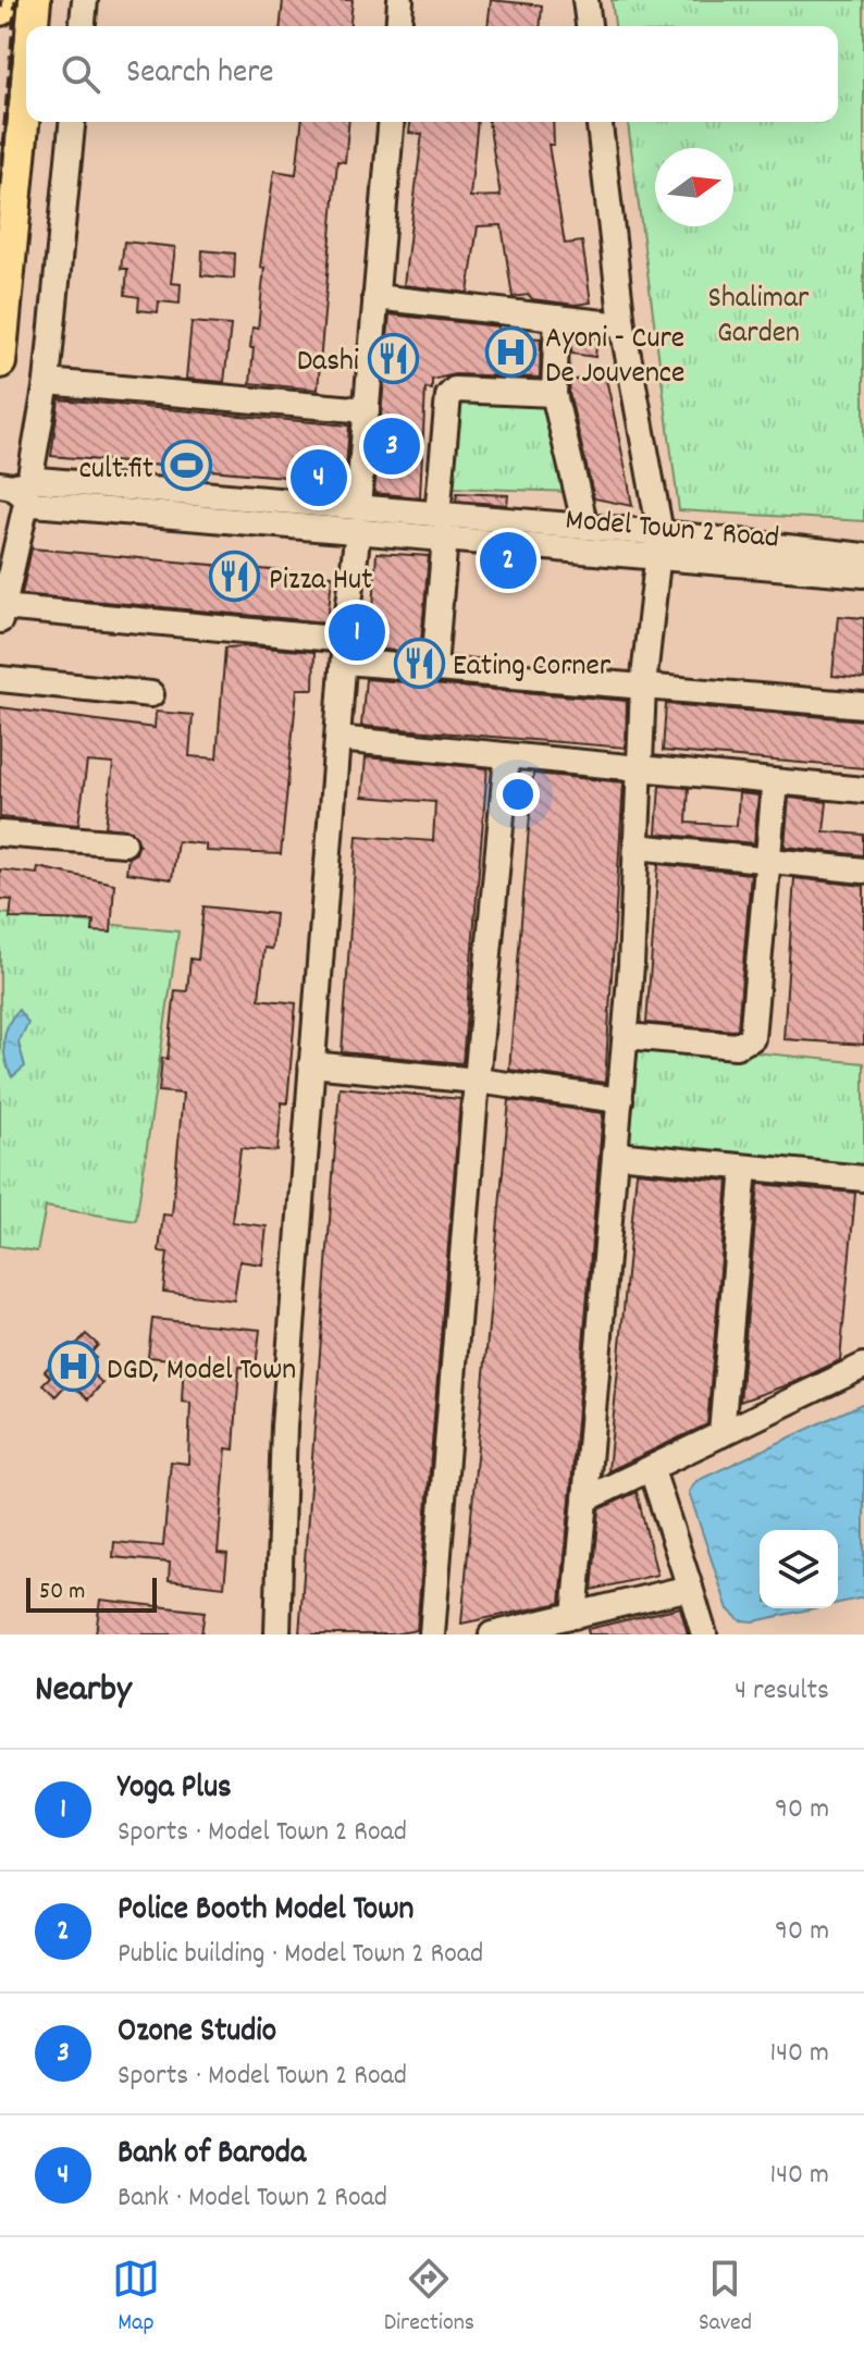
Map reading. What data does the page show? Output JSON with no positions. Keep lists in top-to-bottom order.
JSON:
{
  "streets": {
    "street": ["Model Town 2 Road"]
  },
  "parks": ["Shalimar Garden"],
  "places": {
    "hospital": ["Ayoni - Cure De Jouvence", "DGD, Model Town"],
    "restaurant": ["Dashi", "Pizza Hut", "Eating Corner"],
    "sports": ["cult.fit"]
  },
  "scale_bar": "50 m",
  "north": "right",
  "page": {
    "search": "Search here",
    "pins": [
      "3",
      "4",
      "2",
      "1"
    ],
    "scale": "50 m",
    "heading": ["Nearby", "4 results"],
    "list": [
      {
        "mark": "1",
        "name": "Yoga Plus",
        "note": "Sports · Model Town 2 Road",
        "value": "90 m"
      },
      {
        "mark": "2",
        "name": "Police Booth Model Town",
        "note": "Public building · Model Town 2 Road",
        "value": "90 m"
      },
      {
        "mark": "3",
        "name": "Ozone Studio",
        "note": "Sports · Model Town 2 Road",
        "value": "140 m"
      },
      {
        "mark": "4",
        "name": "Bank of Baroda",
        "note": "Bank · Model Town 2 Road",
        "value": "140 m"
      }
    ],
    "nav": ["Map", "Directions", "Saved"]
  }
}
